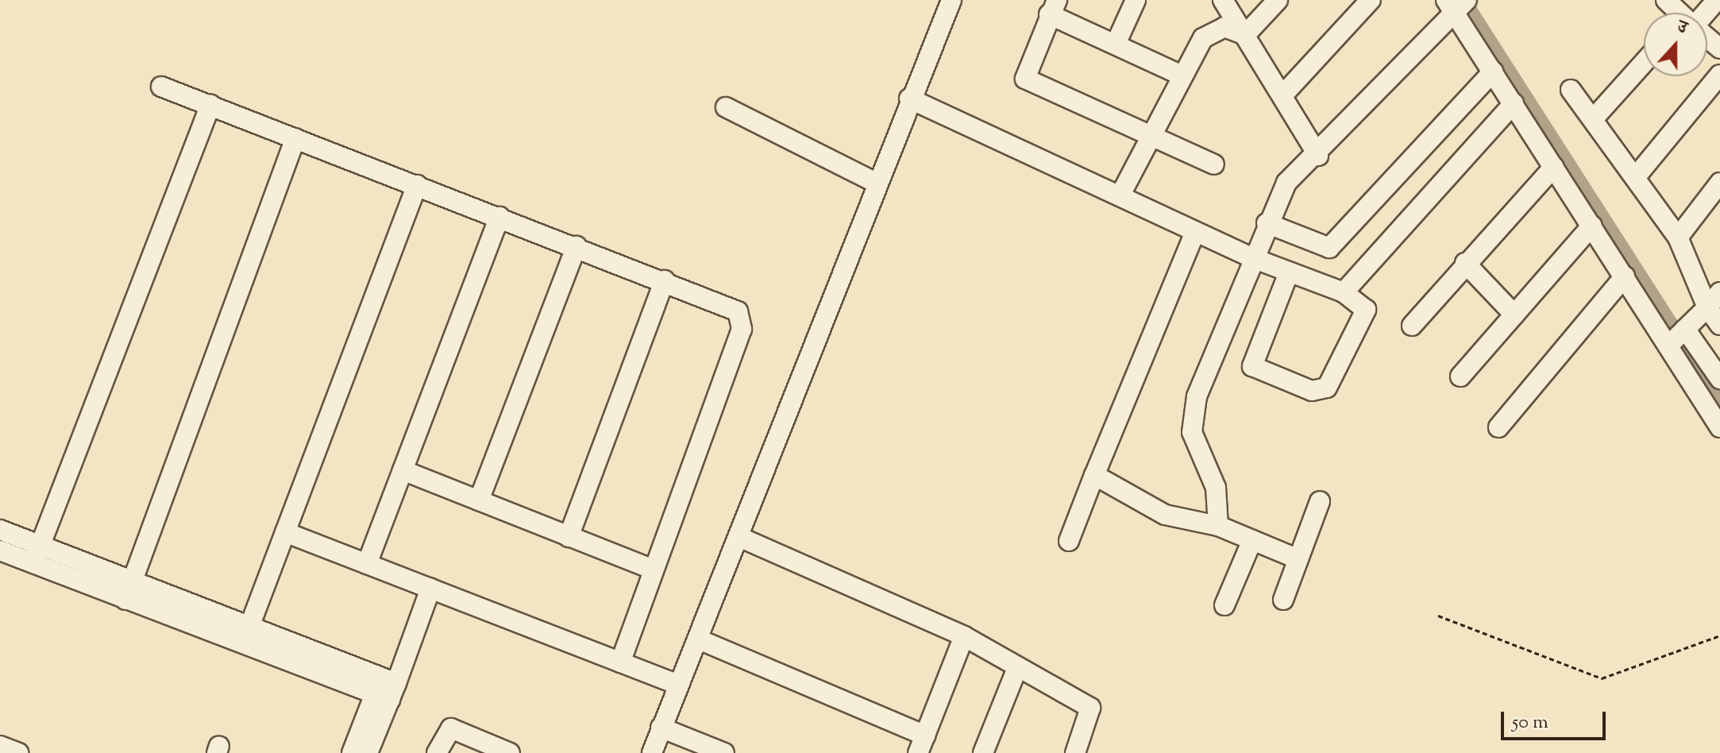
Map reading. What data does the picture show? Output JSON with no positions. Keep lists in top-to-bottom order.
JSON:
{
  "scale_bar": "50 m",
  "north": "top"
}
